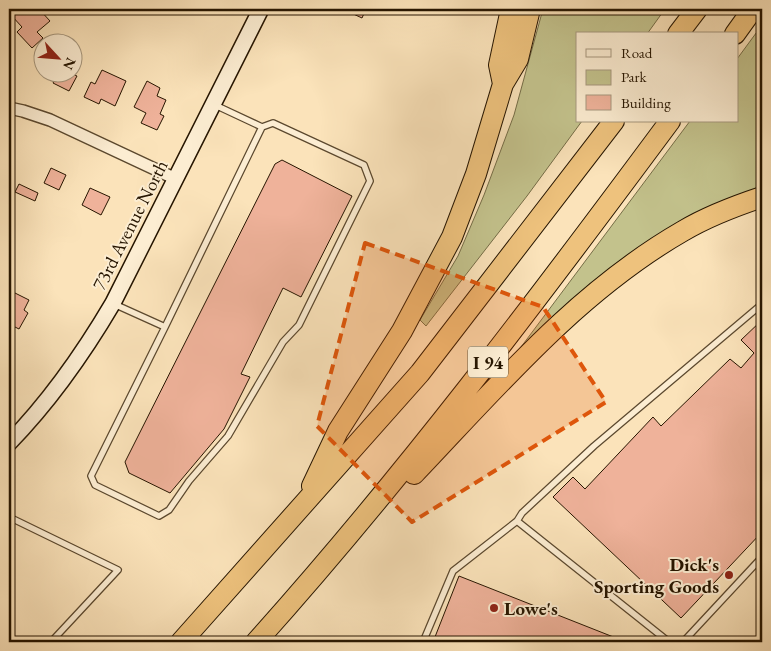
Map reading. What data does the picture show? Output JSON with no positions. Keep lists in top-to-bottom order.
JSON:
{
  "streets": {
    "highway": ["I 94"],
    "street": ["73rd Avenue North"]
  },
  "places": ["Dick's Sporting Goods", "Lowe's"],
  "legend": ["Road", "Park", "Building"],
  "north": "bottom right"
}
